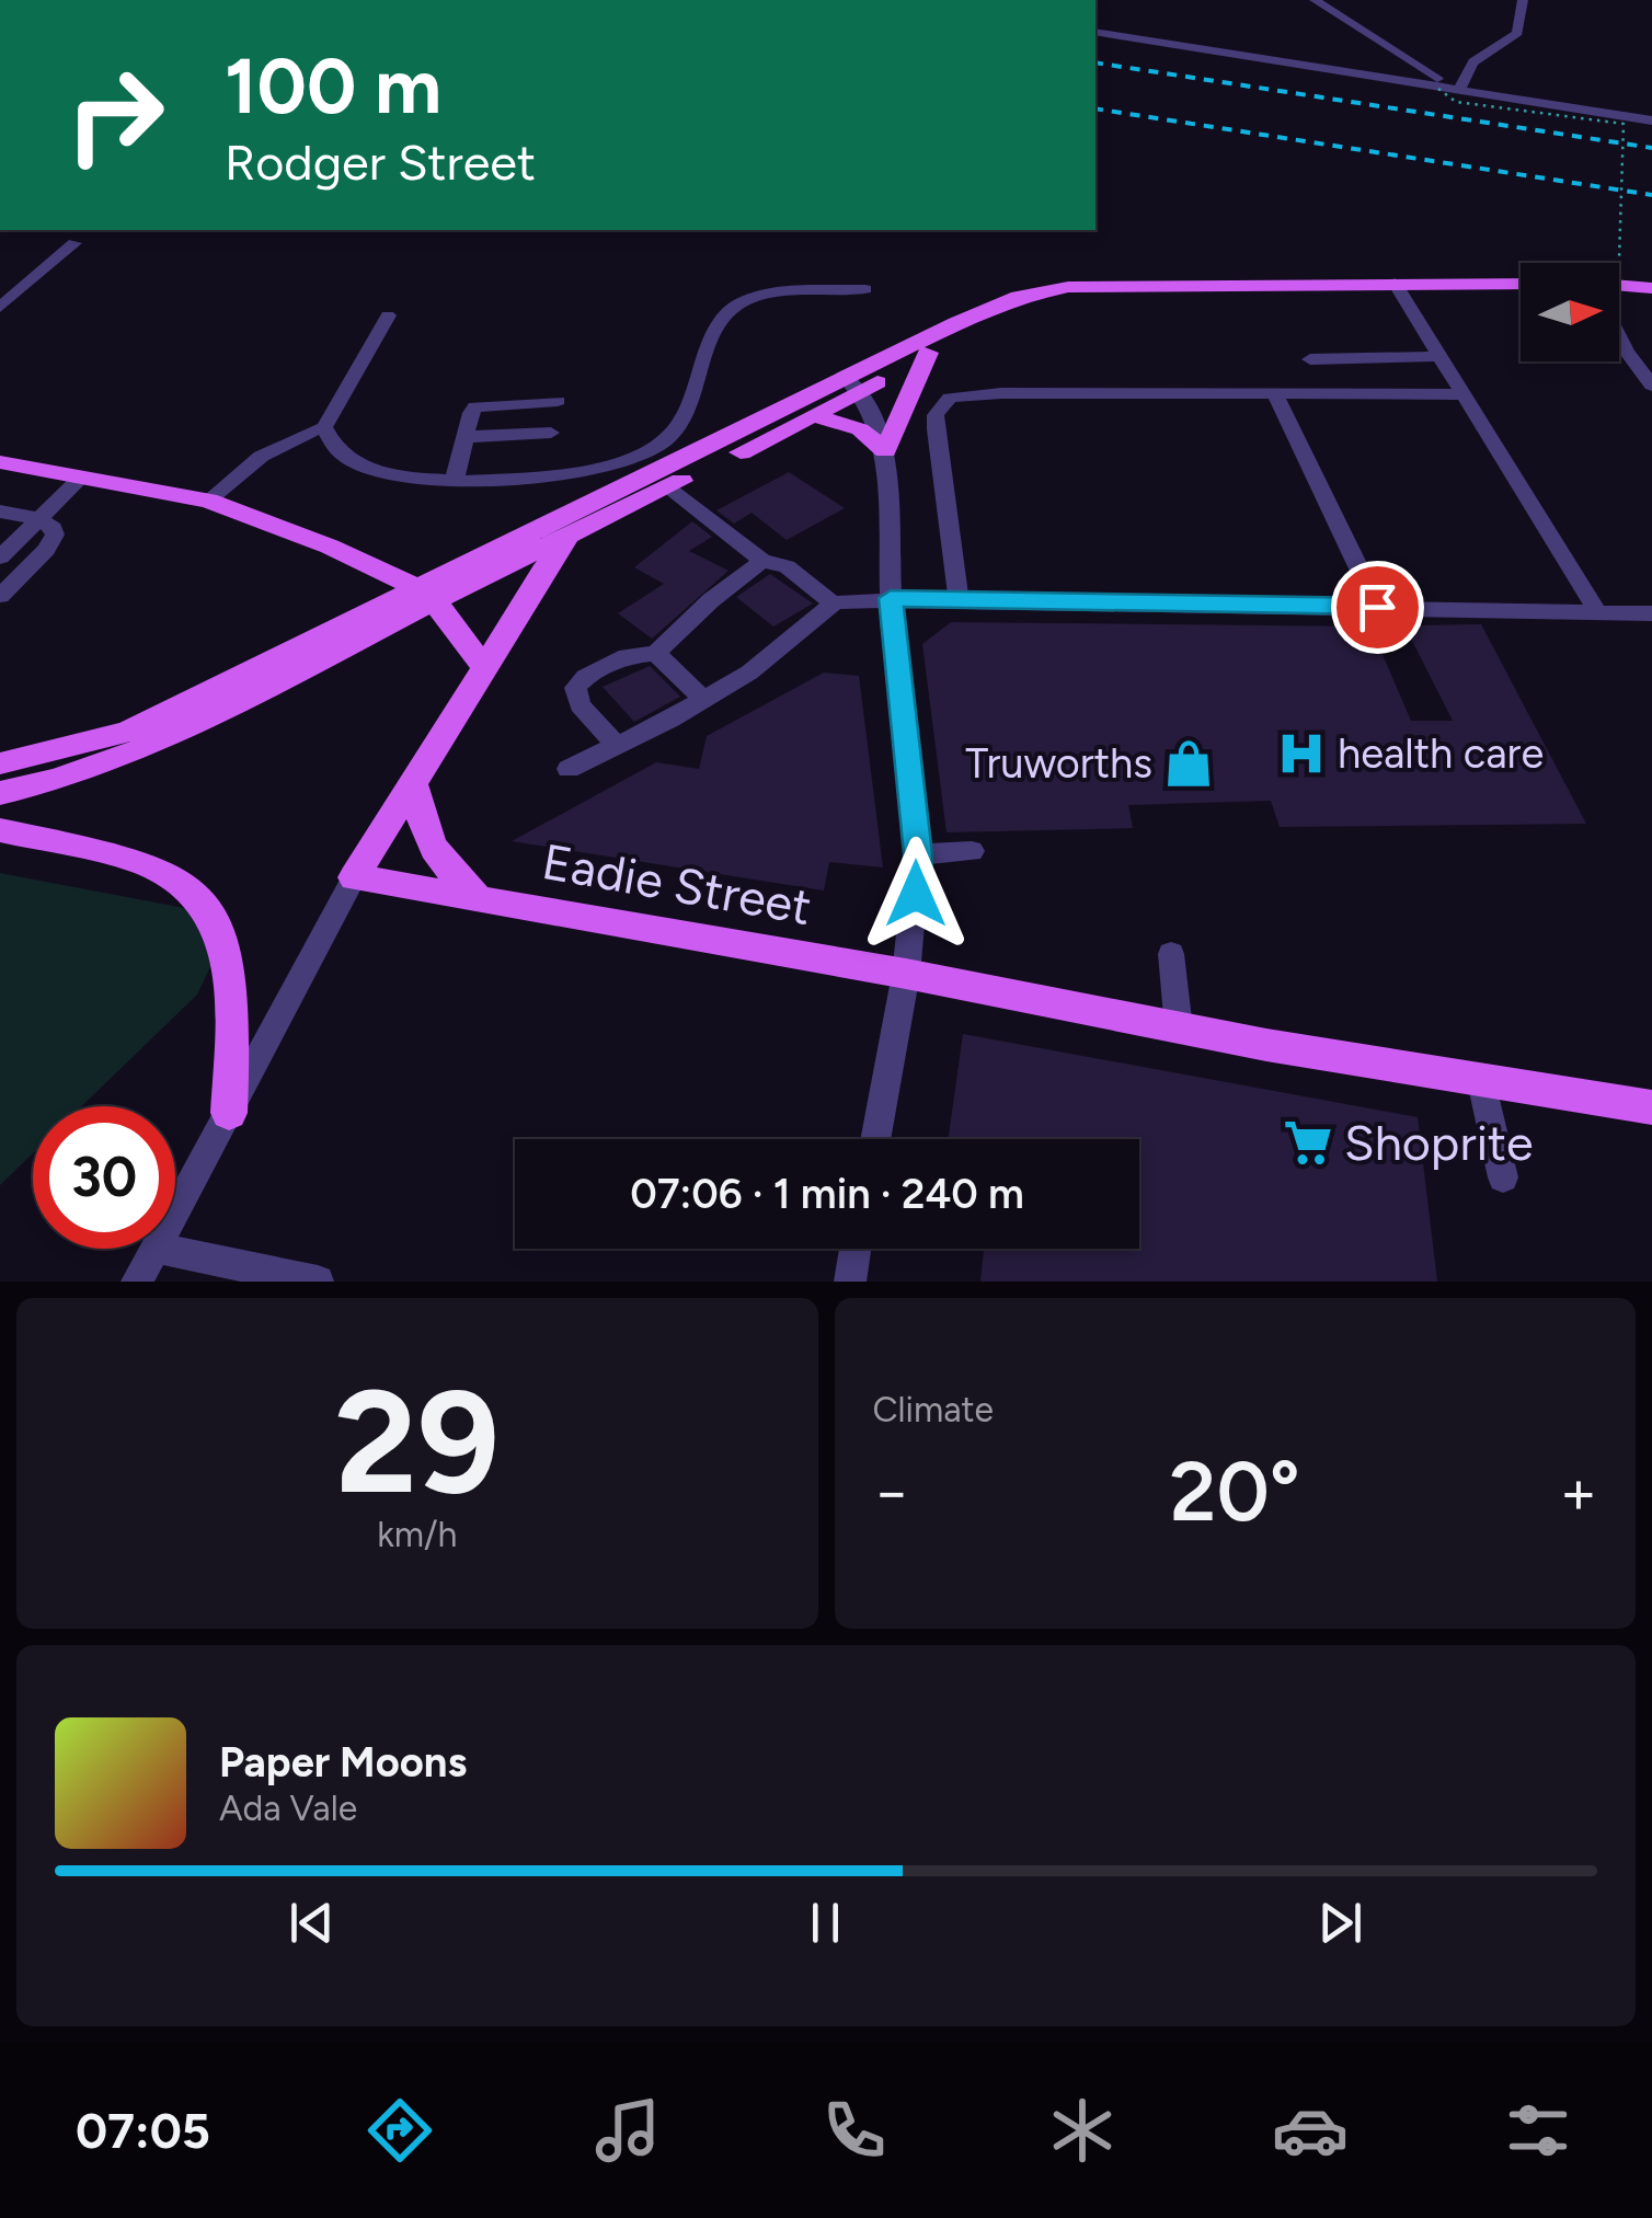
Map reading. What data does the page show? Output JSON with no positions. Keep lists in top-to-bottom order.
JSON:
{
  "streets": {
    "main road": ["Eadie Street"]
  },
  "places": {
    "hospital": ["health care"],
    "shop": ["Truworths"],
    "supermarket": ["Shoprite"]
  },
  "north": "right",
  "page": {
    "turn": ["100 m", "Rodger Street"],
    "limit": "30",
    "trip": "07:06 · 1 min · 240 m",
    "tile": [
      ["29", "km/h"],
      "Climate"
    ],
    "heat": ["−", "20°", "+"],
    "song": ["Paper Moons", "Ada Vale"],
    "tabs": "07:05"
  }
}
